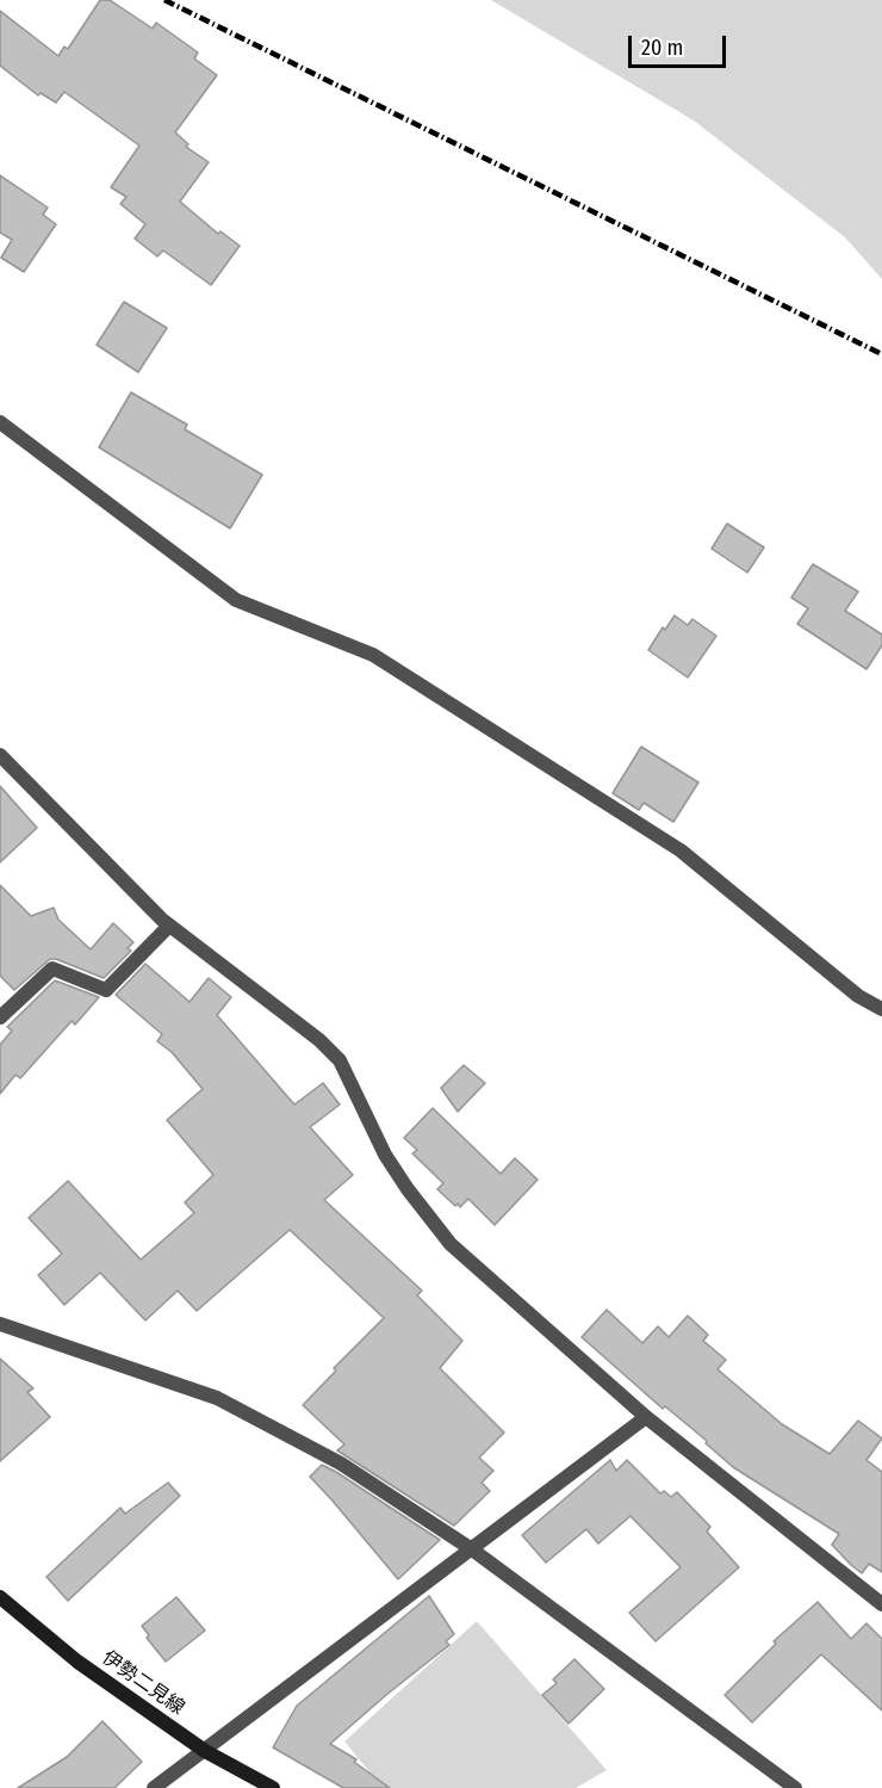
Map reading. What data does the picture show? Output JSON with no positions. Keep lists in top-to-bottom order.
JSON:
{
  "streets": {
    "main road": ["伊勢二見線"]
  },
  "scale_bar": "20 m"
}
